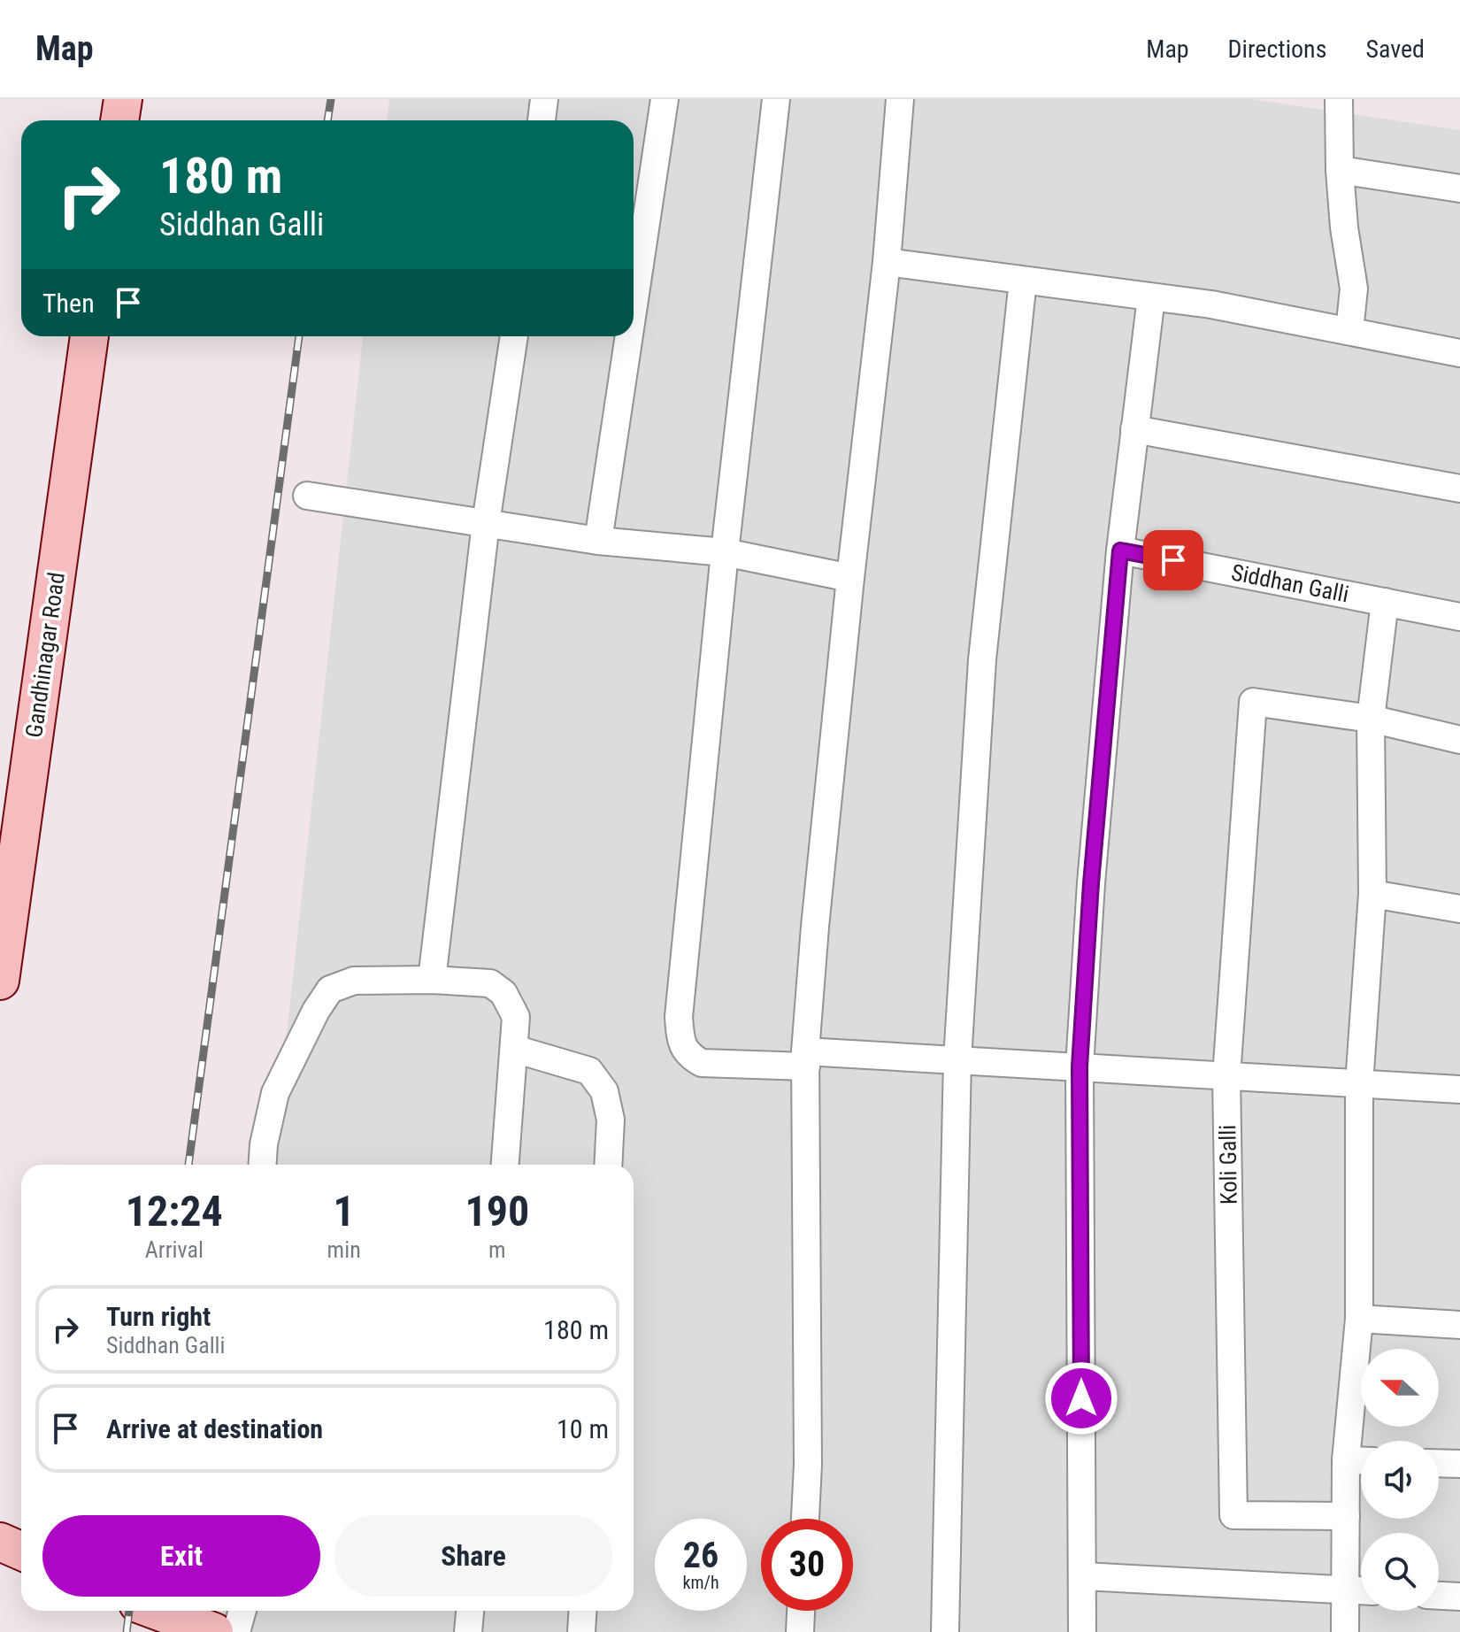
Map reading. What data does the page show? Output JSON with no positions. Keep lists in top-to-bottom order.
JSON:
{
  "streets": {
    "street": ["Siddhan Galli", "Gandhinagar Road", "Koli Galli"]
  },
  "north": "left",
  "page": {
    "header": "Map",
    "nav": ["Map", "Directions", "Saved"],
    "turn": ["180 m", "Siddhan Galli"],
    "then": "Then",
    "eta": [
      "12:24",
      "Arrival",
      "1",
      "min",
      "190",
      "m"
    ],
    "list": [
      {
        "name": "Turn right",
        "note": "Siddhan Galli",
        "value": "180 m"
      },
      {
        "name": "Arrive at destination",
        "value": "10 m"
      }
    ],
    "buttons": ["Exit", "Share"],
    "speed": "26 km/h",
    "limit": "30"
  }
}
